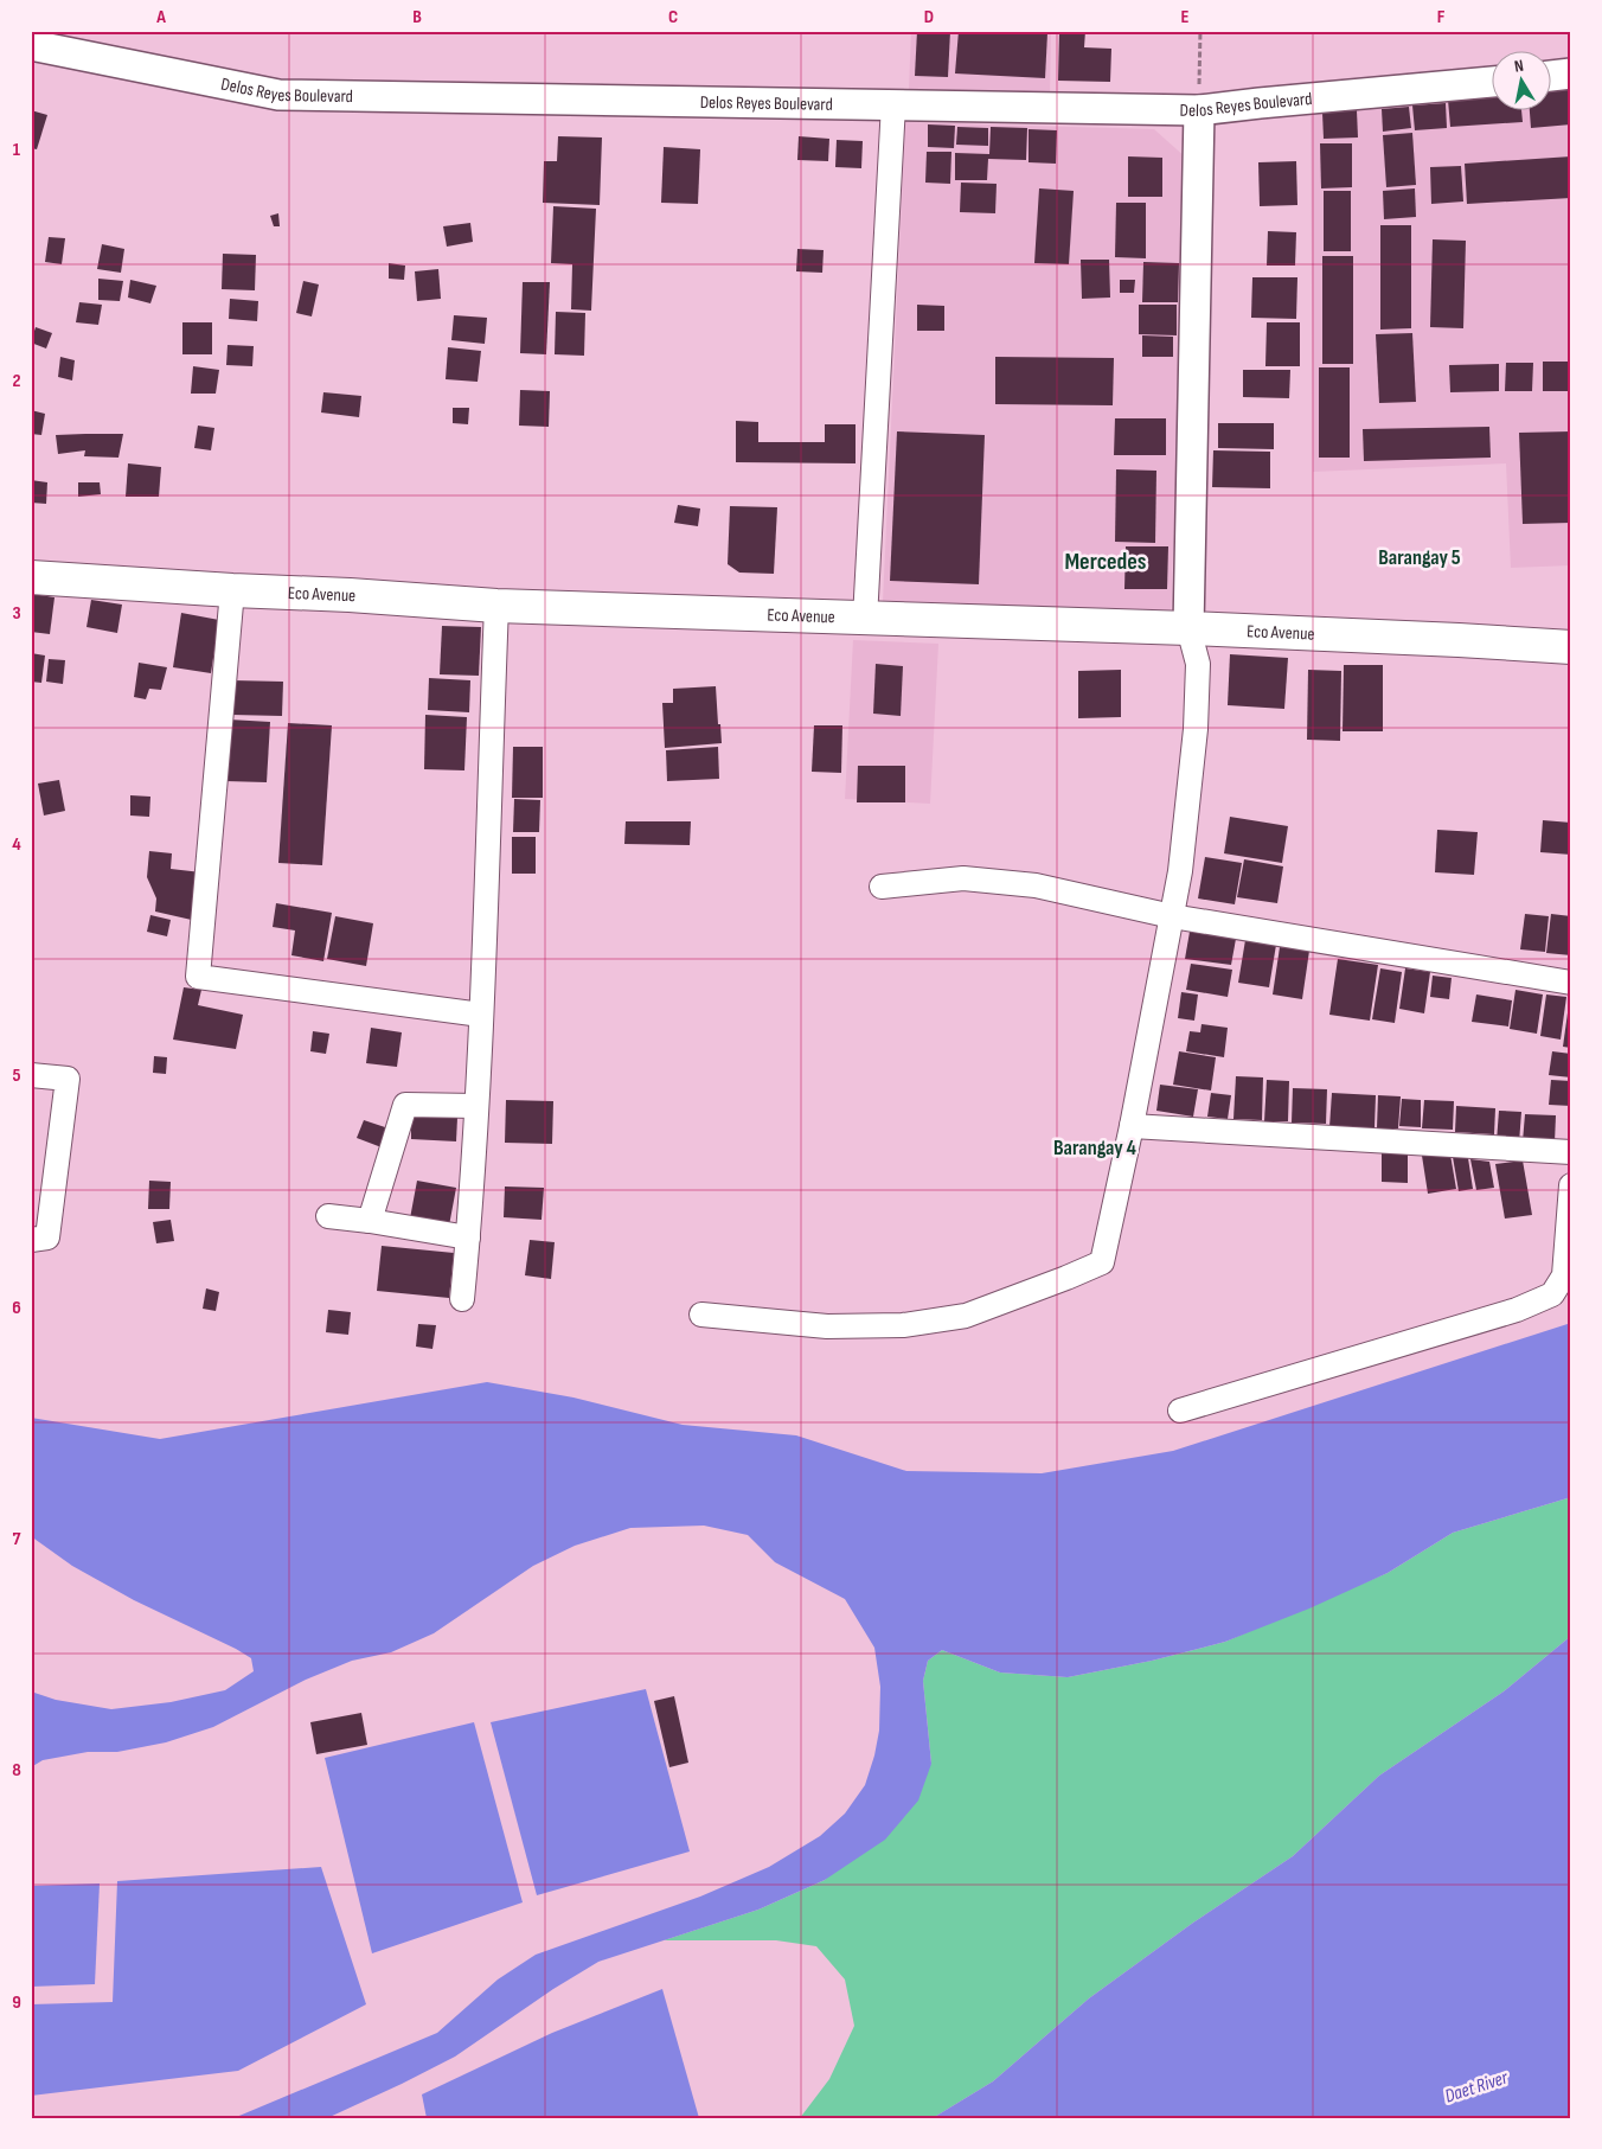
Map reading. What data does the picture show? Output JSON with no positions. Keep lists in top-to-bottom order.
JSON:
{
  "streets": {
    "main road": ["Eco Avenue"],
    "street": ["Delos Reyes Boulevard"]
  },
  "districts": ["Barangay 5", "Mercedes", "Barangay 4"],
  "water": ["Daet River"],
  "north": "top",
  "grid": {
    "columns": [
      "A",
      "B",
      "C",
      "D",
      "E",
      "F"
    ],
    "rows": [
      "1",
      "2",
      "3",
      "4",
      "5",
      "6",
      "7",
      "8",
      "9"
    ]
  }
}
